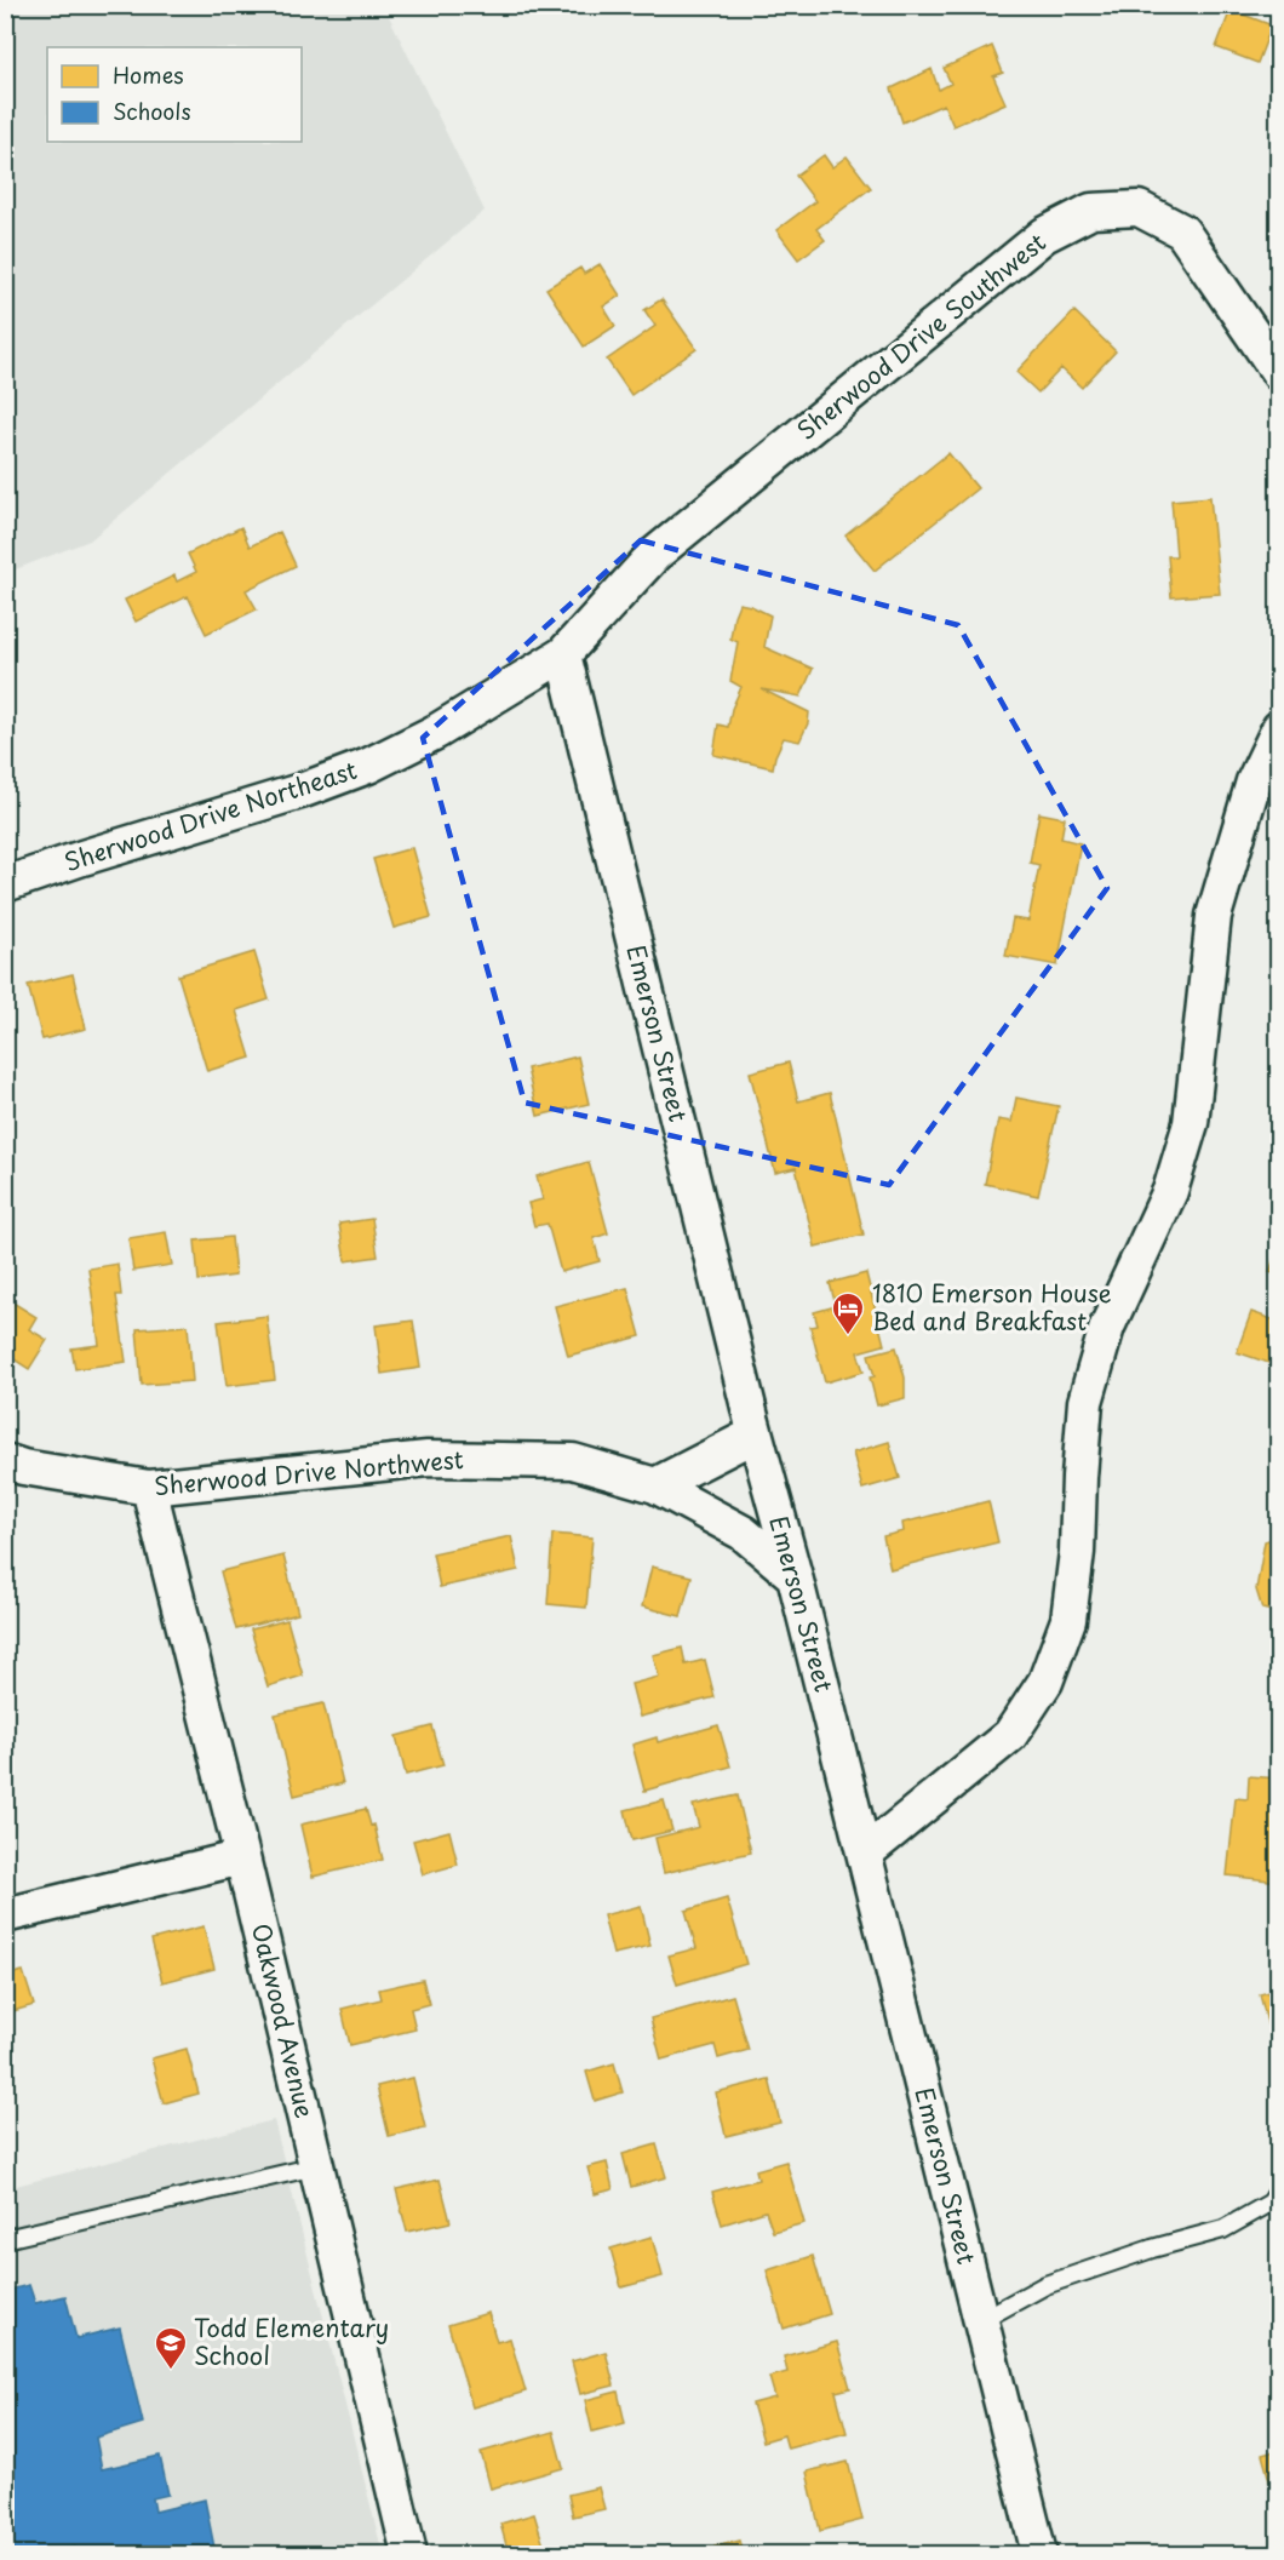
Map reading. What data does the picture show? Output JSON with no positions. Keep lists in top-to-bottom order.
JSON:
{
  "streets": {
    "street": [
      "Sherwood Drive Southwest",
      "Sherwood Drive Northeast",
      "Emerson Street",
      "Sherwood Drive Northwest",
      "Oakwood Avenue"
    ]
  },
  "crossings": [
    ["Sherwood Drive Southwest", "Sherwood Drive Northeast"],
    ["Sherwood Drive Southwest", "Emerson Street"],
    ["Sherwood Drive Northeast", "Emerson Street"],
    ["Emerson Street", "Sherwood Drive Northwest"],
    ["Sherwood Drive Northwest", "Oakwood Avenue"]
  ],
  "places": {
    "hotel": ["1810 Emerson House Bed and Breakfast"],
    "school or university": ["Todd Elementary School"]
  },
  "legend": ["Homes", "Schools"]
}
